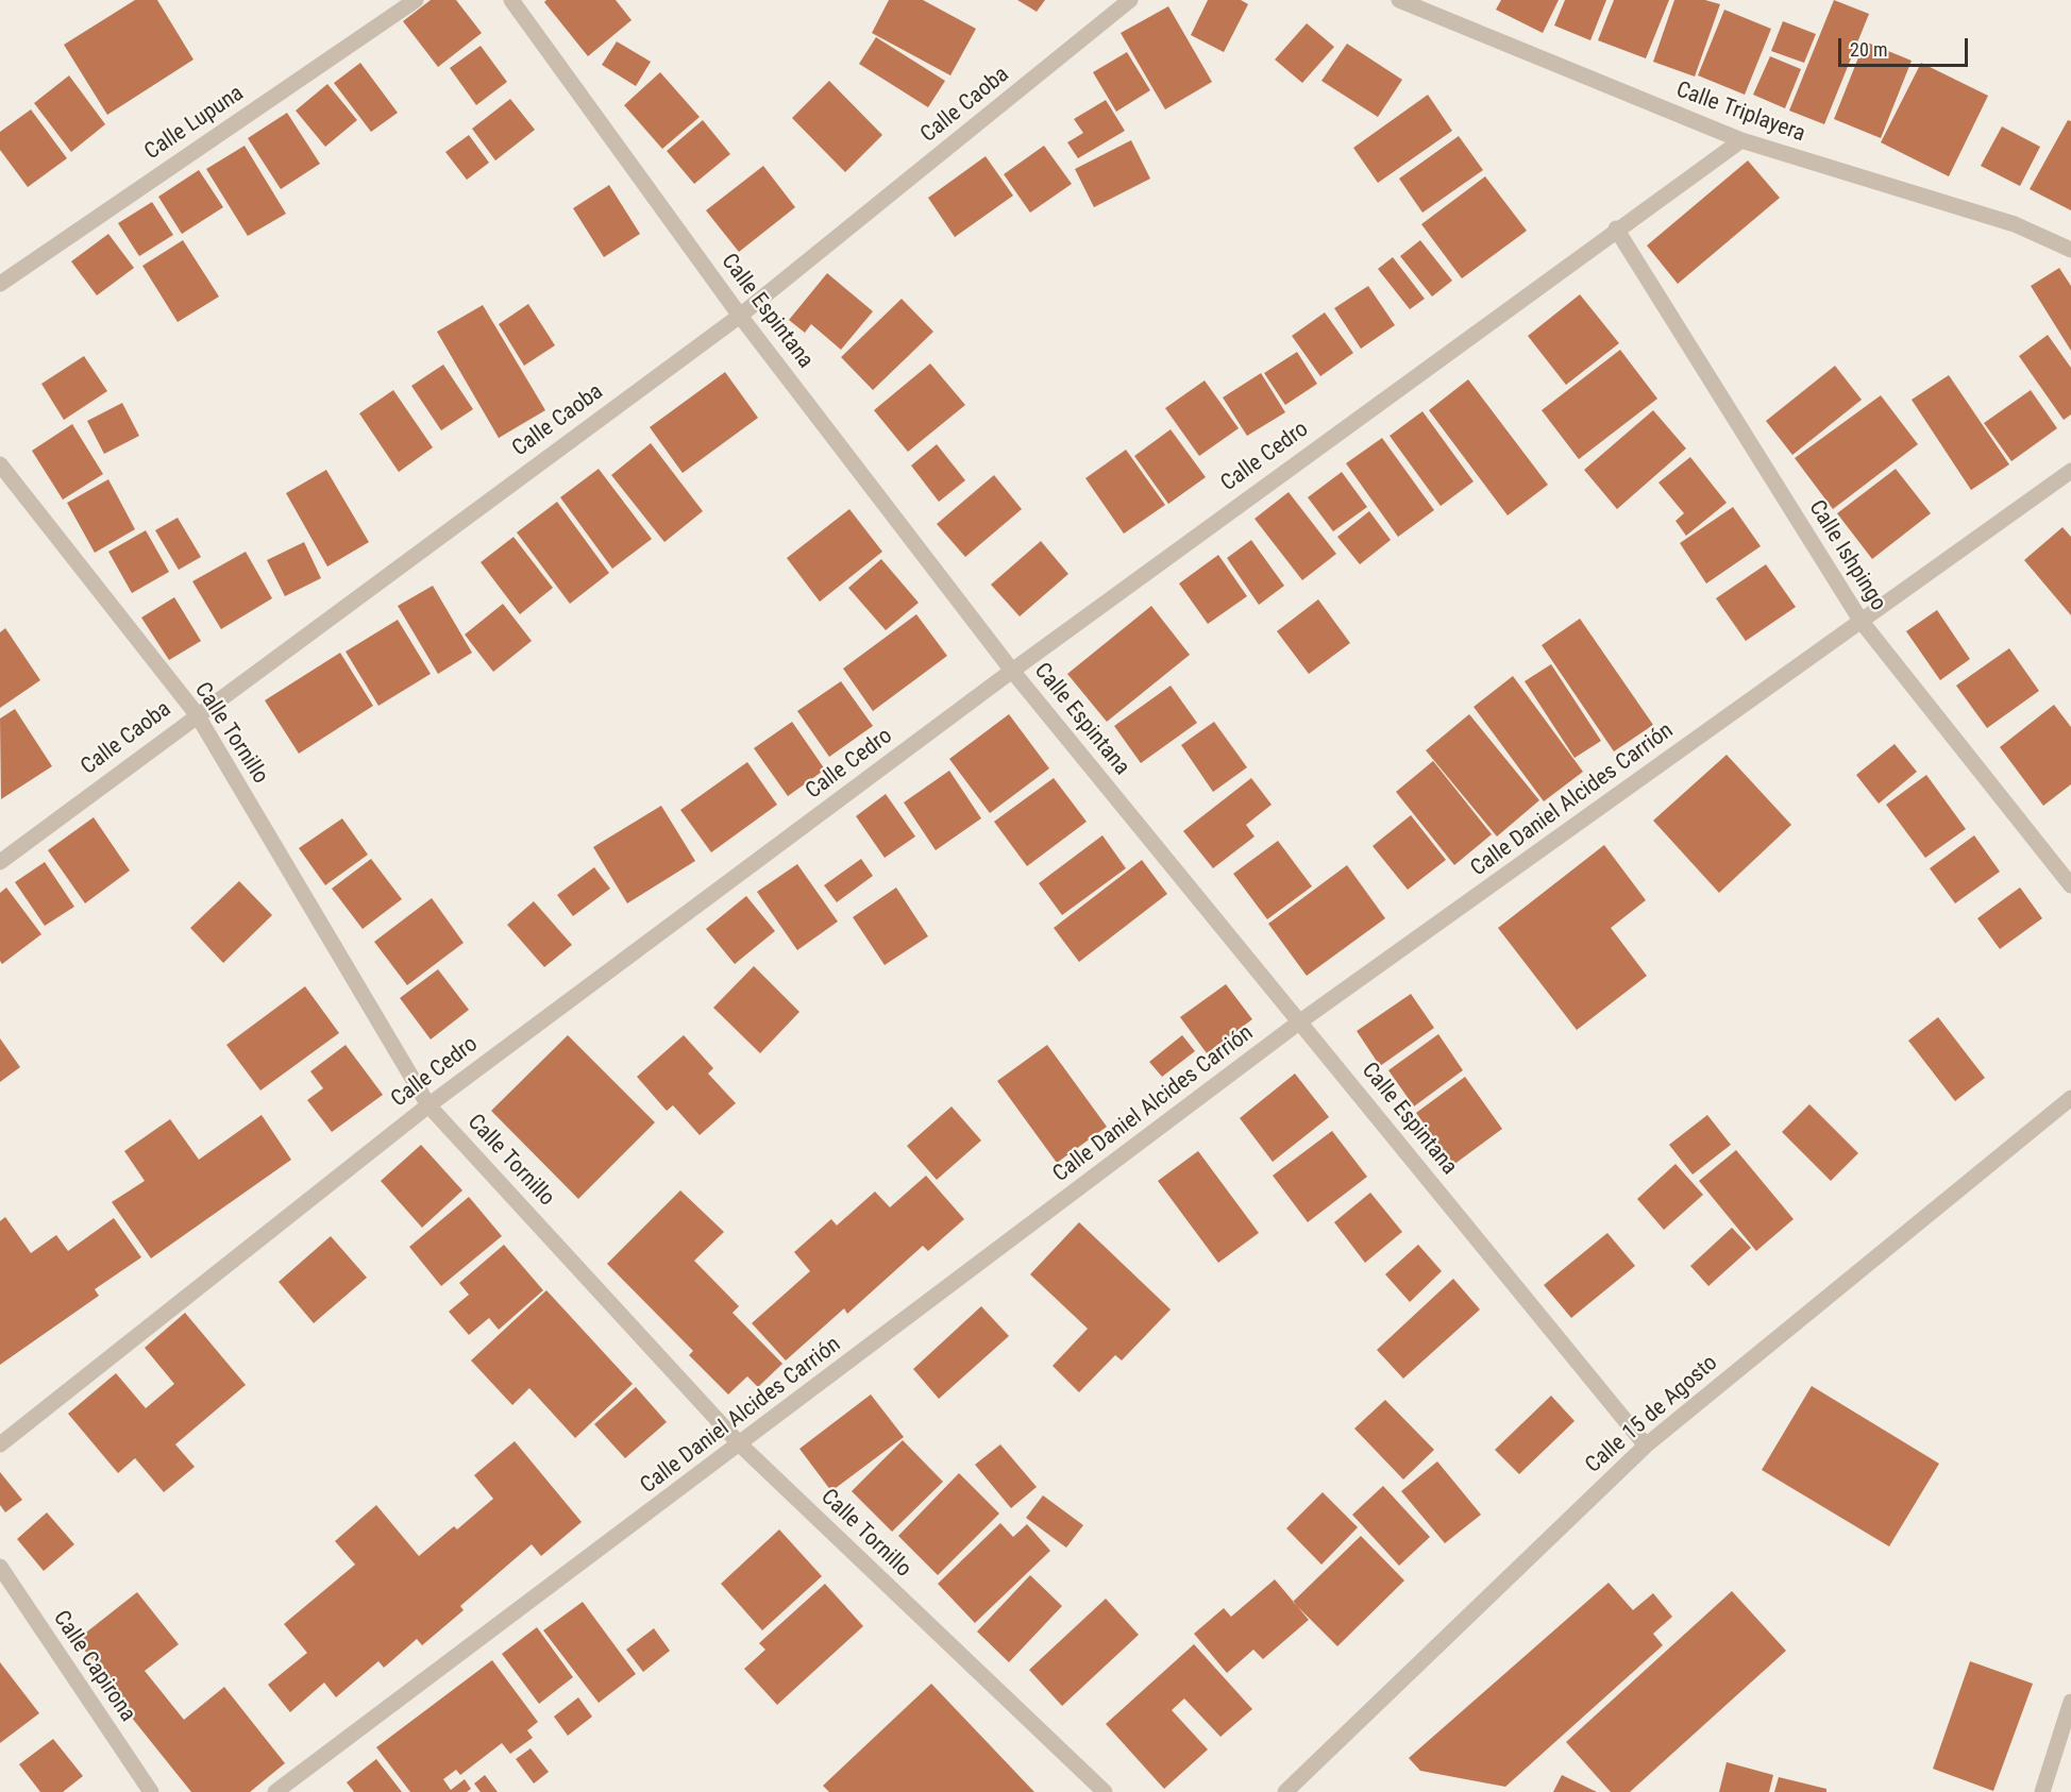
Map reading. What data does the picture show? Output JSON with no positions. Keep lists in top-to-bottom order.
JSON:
{
  "streets": {
    "street": [
      "Calle Caoba",
      "Calle Triplayera",
      "Calle Lupuna",
      "Calle Espintana",
      "Calle Cedro",
      "Calle Ishpingo",
      "Calle Tornillo",
      "Calle Daniel Alcides Carrión",
      "Calle 15 de Agosto",
      "Calle Capirona"
    ]
  },
  "crossings": [
    ["Calle Caoba", "Calle Espintana"],
    ["Calle Caoba", "Calle Tornillo"],
    ["Calle Triplayera", "Calle Cedro"],
    ["Calle Espintana", "Calle Cedro"],
    ["Calle Espintana", "Calle Daniel Alcides Carrión"],
    ["Calle Espintana", "Calle 15 de Agosto"],
    ["Calle Cedro", "Calle Ishpingo"],
    ["Calle Cedro", "Calle Tornillo"],
    ["Calle Ishpingo", "Calle Daniel Alcides Carrión"],
    ["Calle Tornillo", "Calle Daniel Alcides Carrión"]
  ],
  "scale_bar": "20 m"
}
